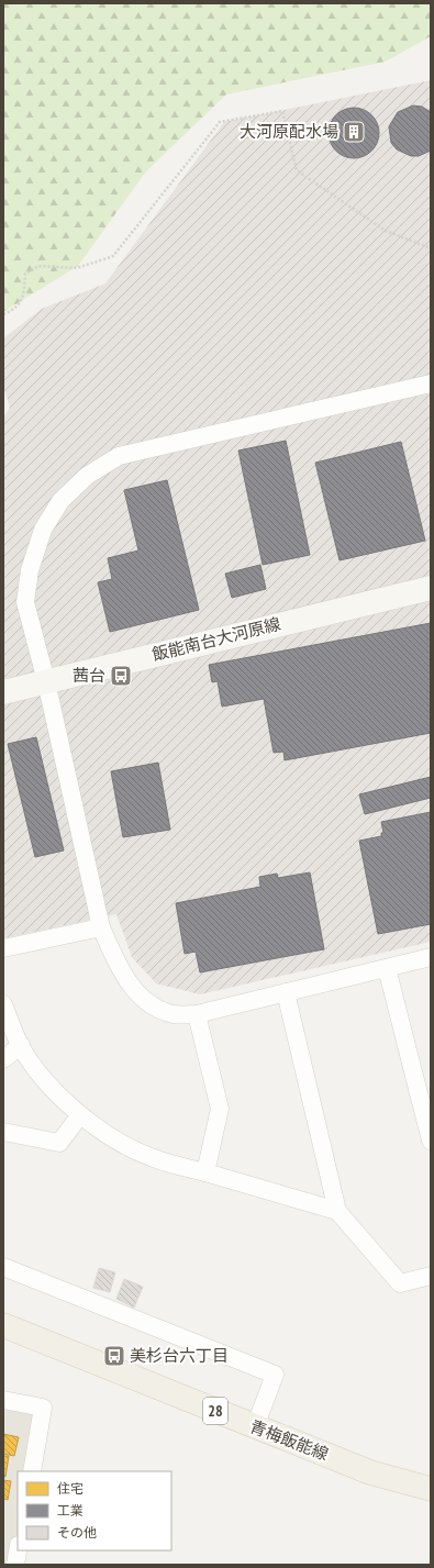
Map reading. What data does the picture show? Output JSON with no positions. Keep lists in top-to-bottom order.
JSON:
{
  "streets": {
    "main road": ["28", "青梅飯能線"],
    "street": ["飯能南台大河原線"]
  },
  "places": {
    "building": ["大河原配水場"],
    "bus stop": ["茜台", "美杉台六丁目"]
  },
  "legend": ["住宅", "工業", "その他"]
}
